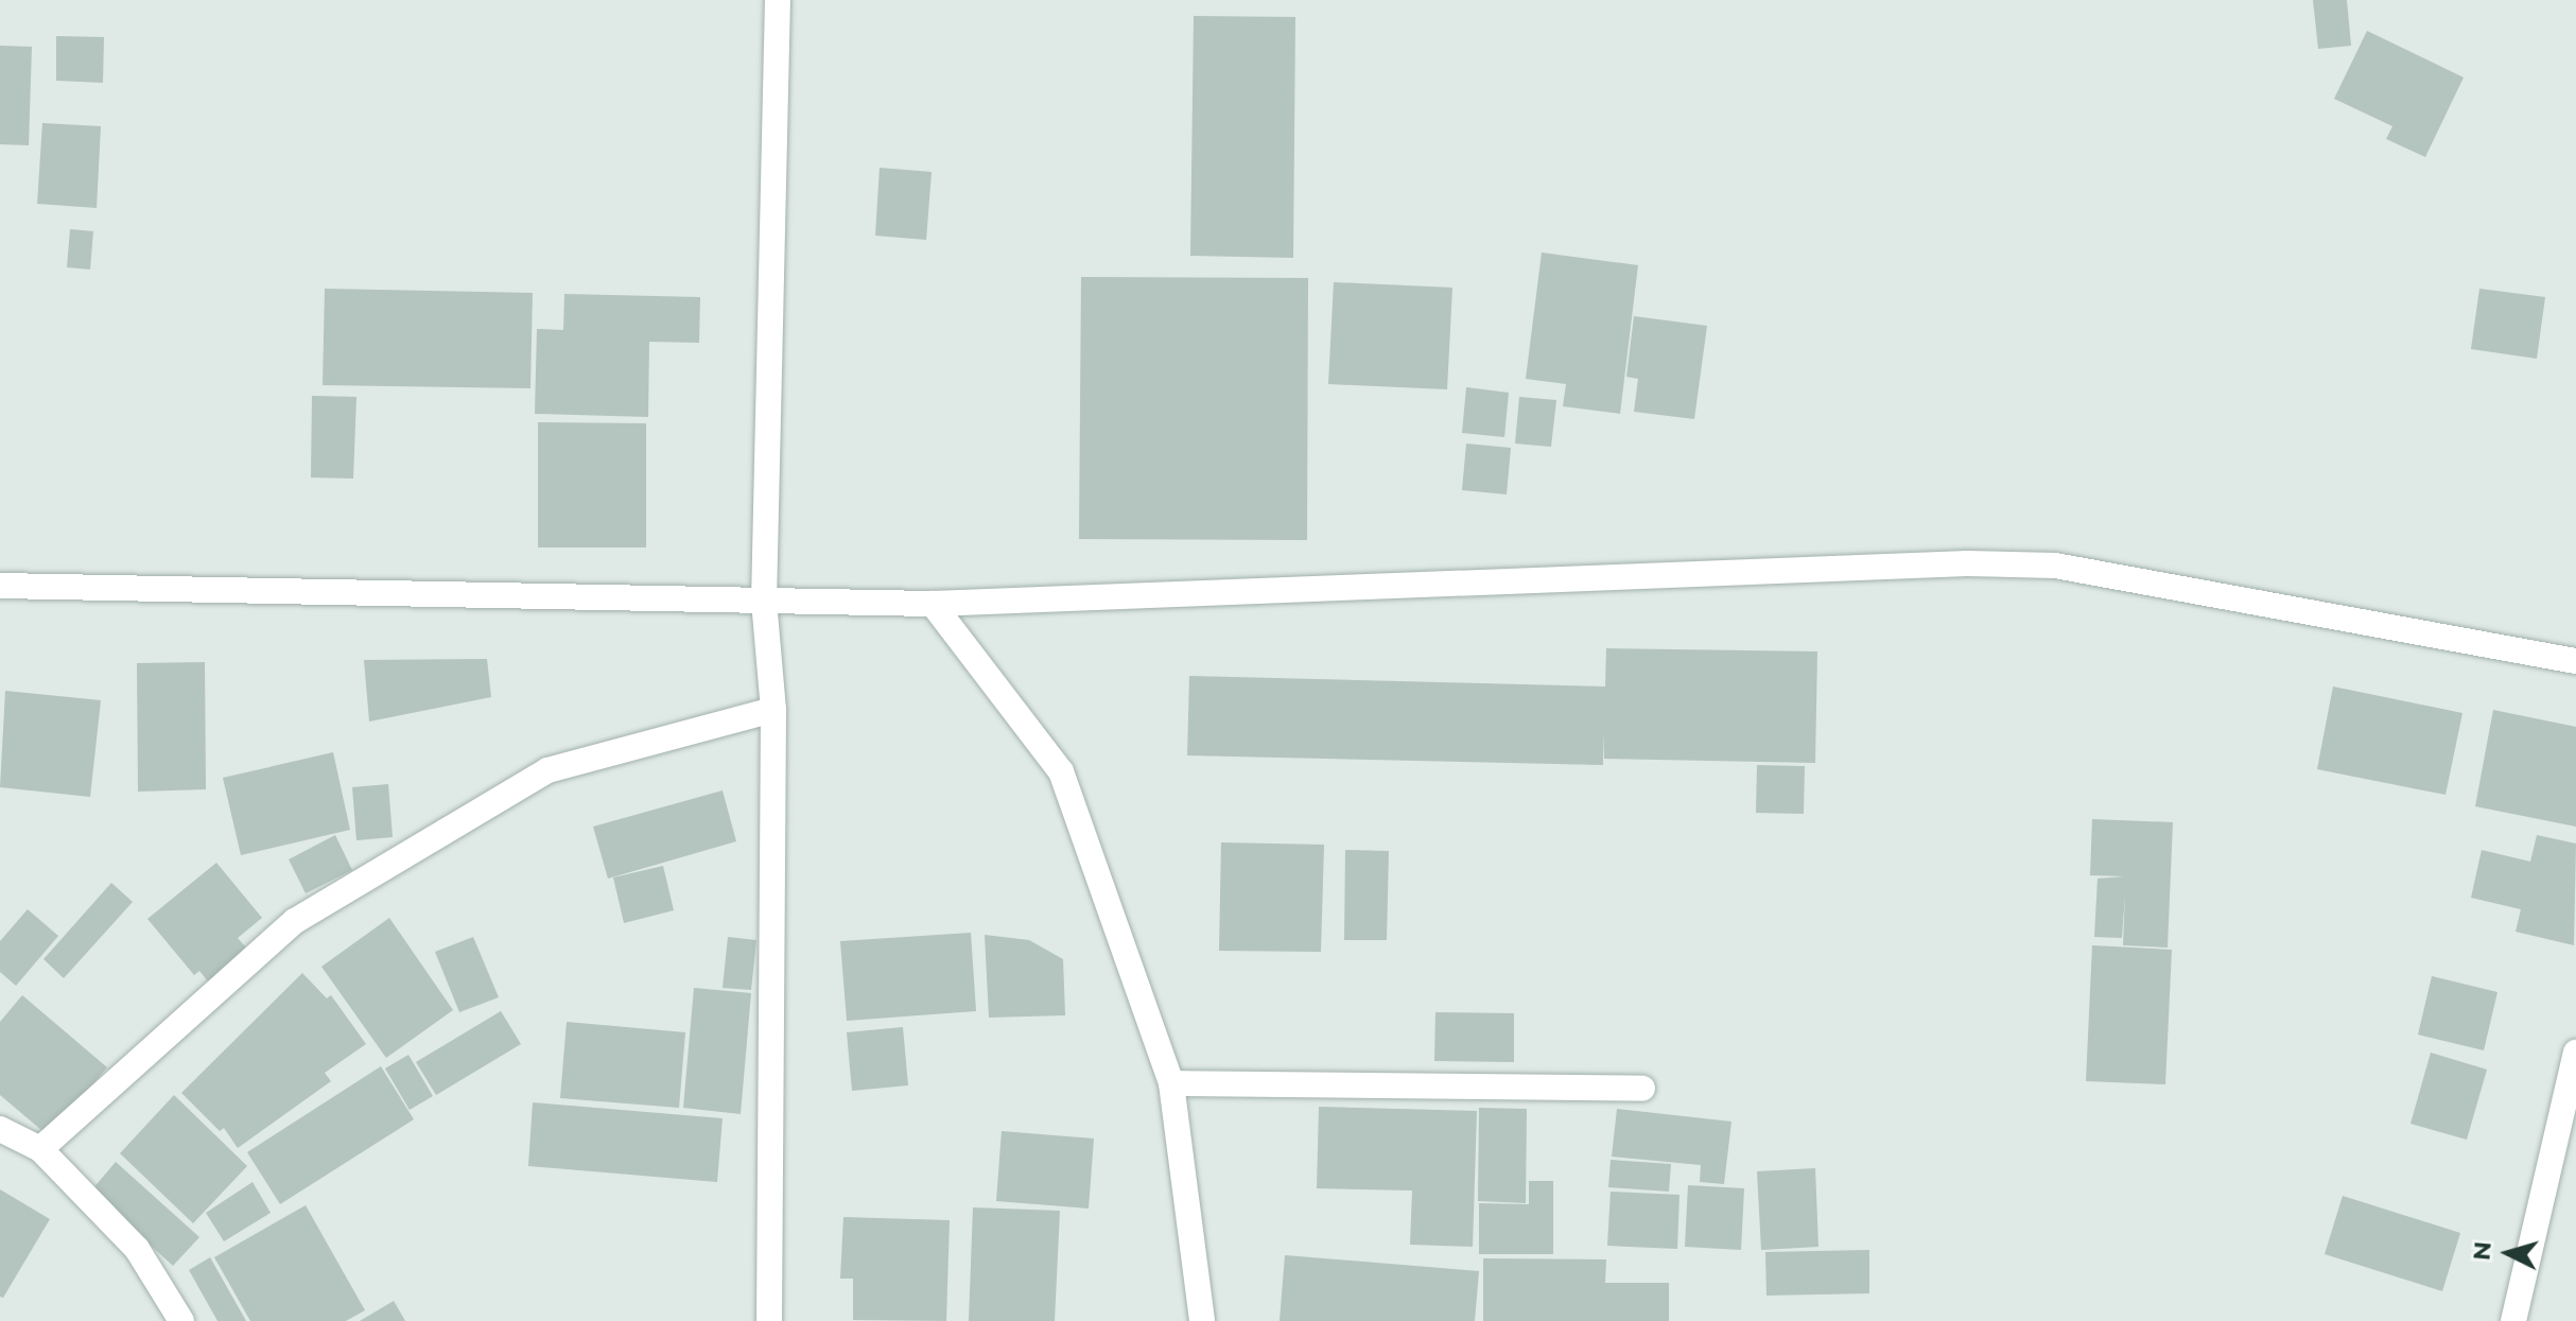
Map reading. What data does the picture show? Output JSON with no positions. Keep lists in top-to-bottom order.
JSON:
{
  "north": "left"
}
